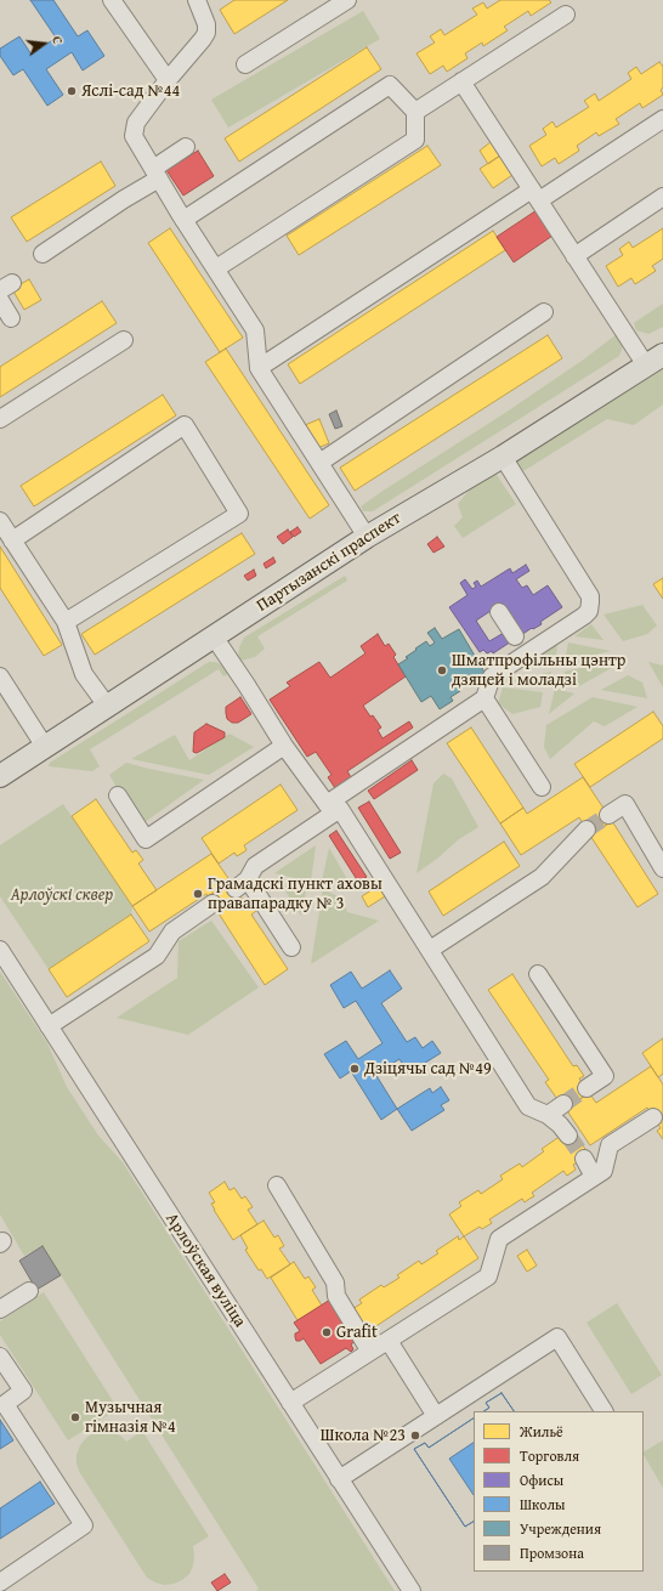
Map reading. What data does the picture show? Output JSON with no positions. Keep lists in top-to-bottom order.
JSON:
{
  "streets": {
    "main road": ["Партызанскі праспект"],
    "street": ["Арлоўская вуліца"]
  },
  "parks": ["Арлоўскі сквер"],
  "places": [
    "Яслі-сад №44",
    "Шматпрофільны цэнтр дзяцей і моладзі",
    "Грамадскі пункт аховы правапарадку № 3",
    "Дзіцячы сад №49",
    "Grafit",
    "Музычная гімназія №4",
    "Школа №23"
  ],
  "legend": [
    "Жильё",
    "Торговля",
    "Офисы",
    "Школы",
    "Учреждения",
    "Промзона"
  ],
  "north": "right"
}
